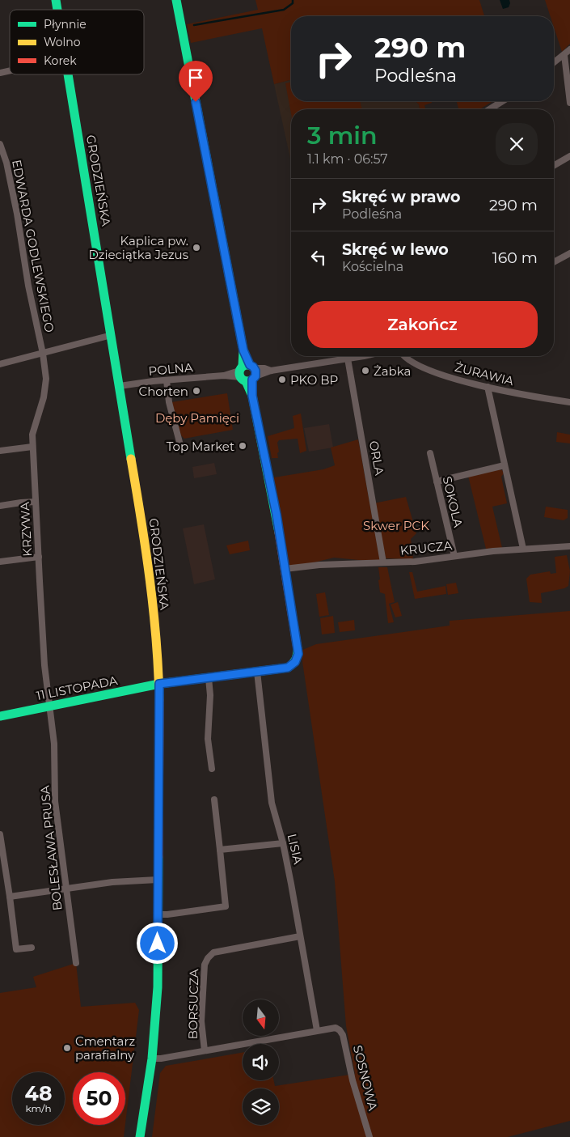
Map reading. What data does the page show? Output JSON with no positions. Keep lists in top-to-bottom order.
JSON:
{
  "streets": {
    "main road": ["GRODZIEŃSKA", "11 LISTOPADA"],
    "street": [
      "EDWARDA GODLEWSKIEGO",
      "POLNA",
      "ŻURAWIA",
      "ORLA",
      "SOKOLA",
      "KRZYWA",
      "KRUCZA",
      "BOLESŁAWA PRUSA",
      "LISIA",
      "BORSUCZA",
      "SOSNOWA"
    ]
  },
  "crossings": [
    ["GRODZIEŃSKA", "POLNA"],
    ["GRODZIEŃSKA", "11 LISTOPADA"],
    ["EDWARDA GODLEWSKIEGO", "KRZYWA"],
    ["POLNA", "ORLA"],
    ["ORLA", "KRUCZA"],
    ["SOKOLA", "KRUCZA"],
    ["KRZYWA", "11 LISTOPADA"],
    ["KRZYWA", "BOLESŁAWA PRUSA"],
    ["KRUCZA", "11 LISTOPADA"],
    ["11 LISTOPADA", "BOLESŁAWA PRUSA"],
    ["11 LISTOPADA", "LISIA"],
    ["LISIA", "BORSUCZA"],
    ["LISIA", "SOSNOWA"]
  ],
  "parks": ["Dęby Pamięci", "Skwer PCK"],
  "places": [
    "Kaplica pw. Dzieciątka Jezus",
    "Żabka",
    "PKO BP",
    "Chorten",
    "Top Market",
    "Cmentarz parafialny"
  ],
  "legend": ["Płynnie", "Wolno", "Korek"],
  "north": "bottom",
  "page": {
    "turn": ["290 m", "Podleśna"],
    "heading": ["3 min", "1.1 km · 06:57"],
    "list": [
      {
        "name": "Skręć w prawo",
        "note": "Podleśna",
        "value": "290 m"
      },
      {
        "name": "Skręć w lewo",
        "note": "Kościelna",
        "value": "160 m"
      }
    ],
    "buttons": "Zakończ",
    "speed": "48 km/h",
    "limit": "50"
  }
}
